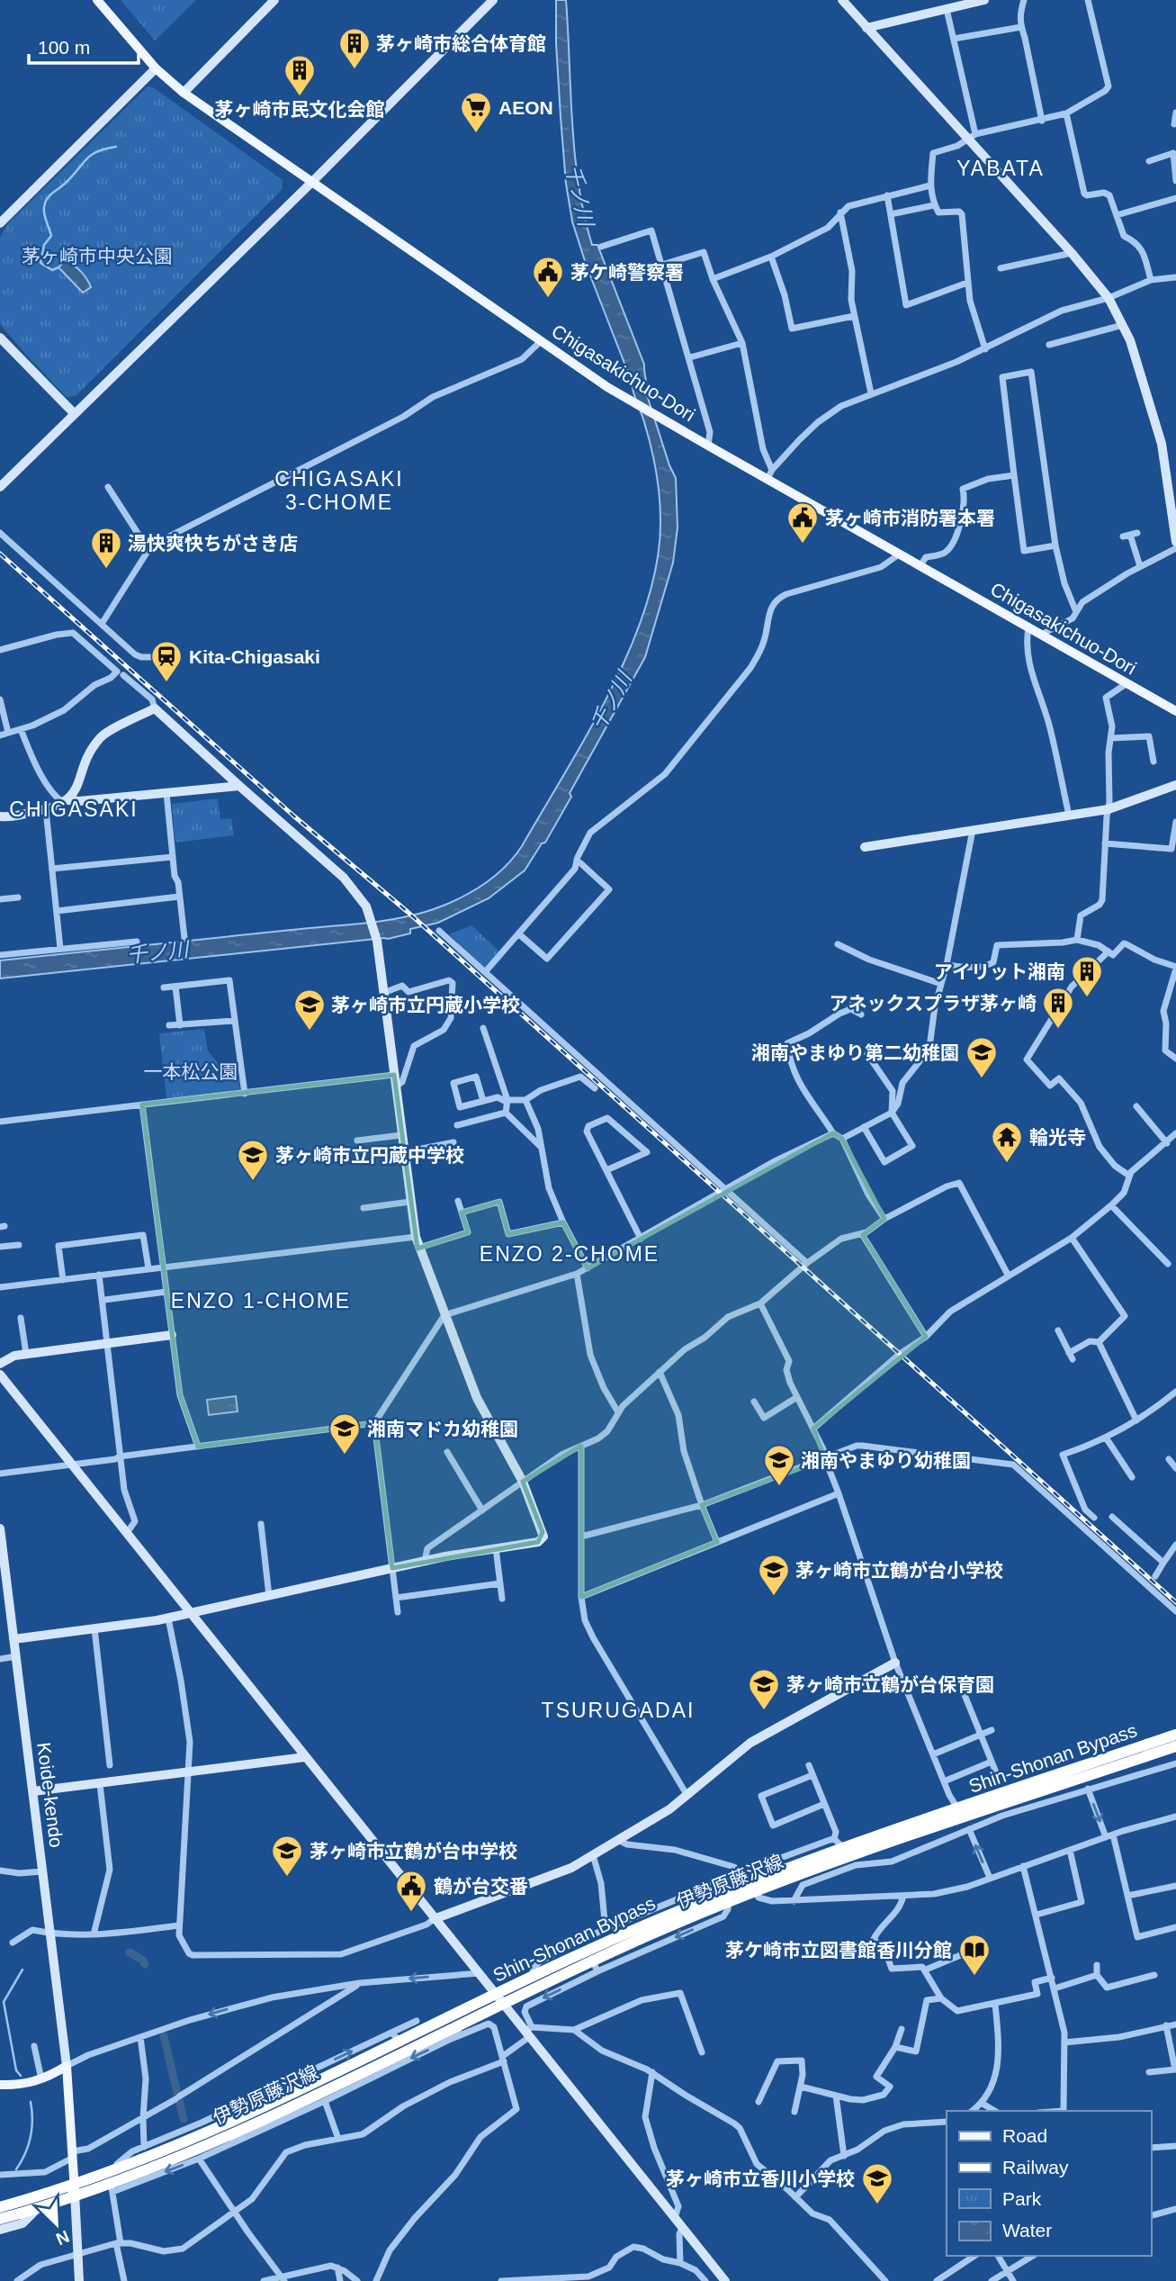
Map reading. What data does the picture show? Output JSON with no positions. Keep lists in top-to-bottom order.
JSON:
{
  "streets": {
    "highway": ["Shin-Shonan Bypass"],
    "main road": ["Chigasakichuo-Dori", "伊勢原藤沢線"],
    "street": ["Koide-kendo"]
  },
  "crossings": [
    ["Shin-Shonan Bypass", "伊勢原藤沢線"]
  ],
  "districts": [
    "YABATA",
    "CHIGASAKI 3-CHOME",
    "CHIGASAKI",
    "ENZO 2-CHOME",
    "ENZO 1-CHOME",
    "TSURUGADAI"
  ],
  "water": ["千ノ川"],
  "parks": ["茅ヶ崎市中央公園", "一本松公園"],
  "places": {
    "building": [
      "茅ヶ崎市総合体育館",
      "茅ヶ崎市民文化会館",
      "湯快爽快ちがさき店",
      "アイリット湘南",
      "アネックスプラザ茅ヶ崎"
    ],
    "supermarket": ["AEON"],
    "public building": ["茅ケ崎警察署", "茅ヶ崎市消防署本署", "鶴が台交番"],
    "station": ["Kita-Chigasaki"],
    "school or university": [
      "茅ヶ崎市立円蔵小学校",
      "湘南やまゆり第二幼稚園",
      "茅ヶ崎市立円蔵中学校",
      "湘南マドカ幼稚園",
      "湘南やまゆり幼稚園",
      "茅ヶ崎市立鶴が台小学校",
      "茅ヶ崎市立鶴が台保育園",
      "茅ヶ崎市立鶴が台中学校",
      "茅ヶ崎市立香川小学校"
    ],
    "temple": ["輪光寺"],
    "library": ["茅ケ崎市立図書館香川分館"]
  },
  "legend": [
    "Road",
    "Railway",
    "Park",
    "Water"
  ],
  "scale_bar": "100 m",
  "north": "bottom right"
}
